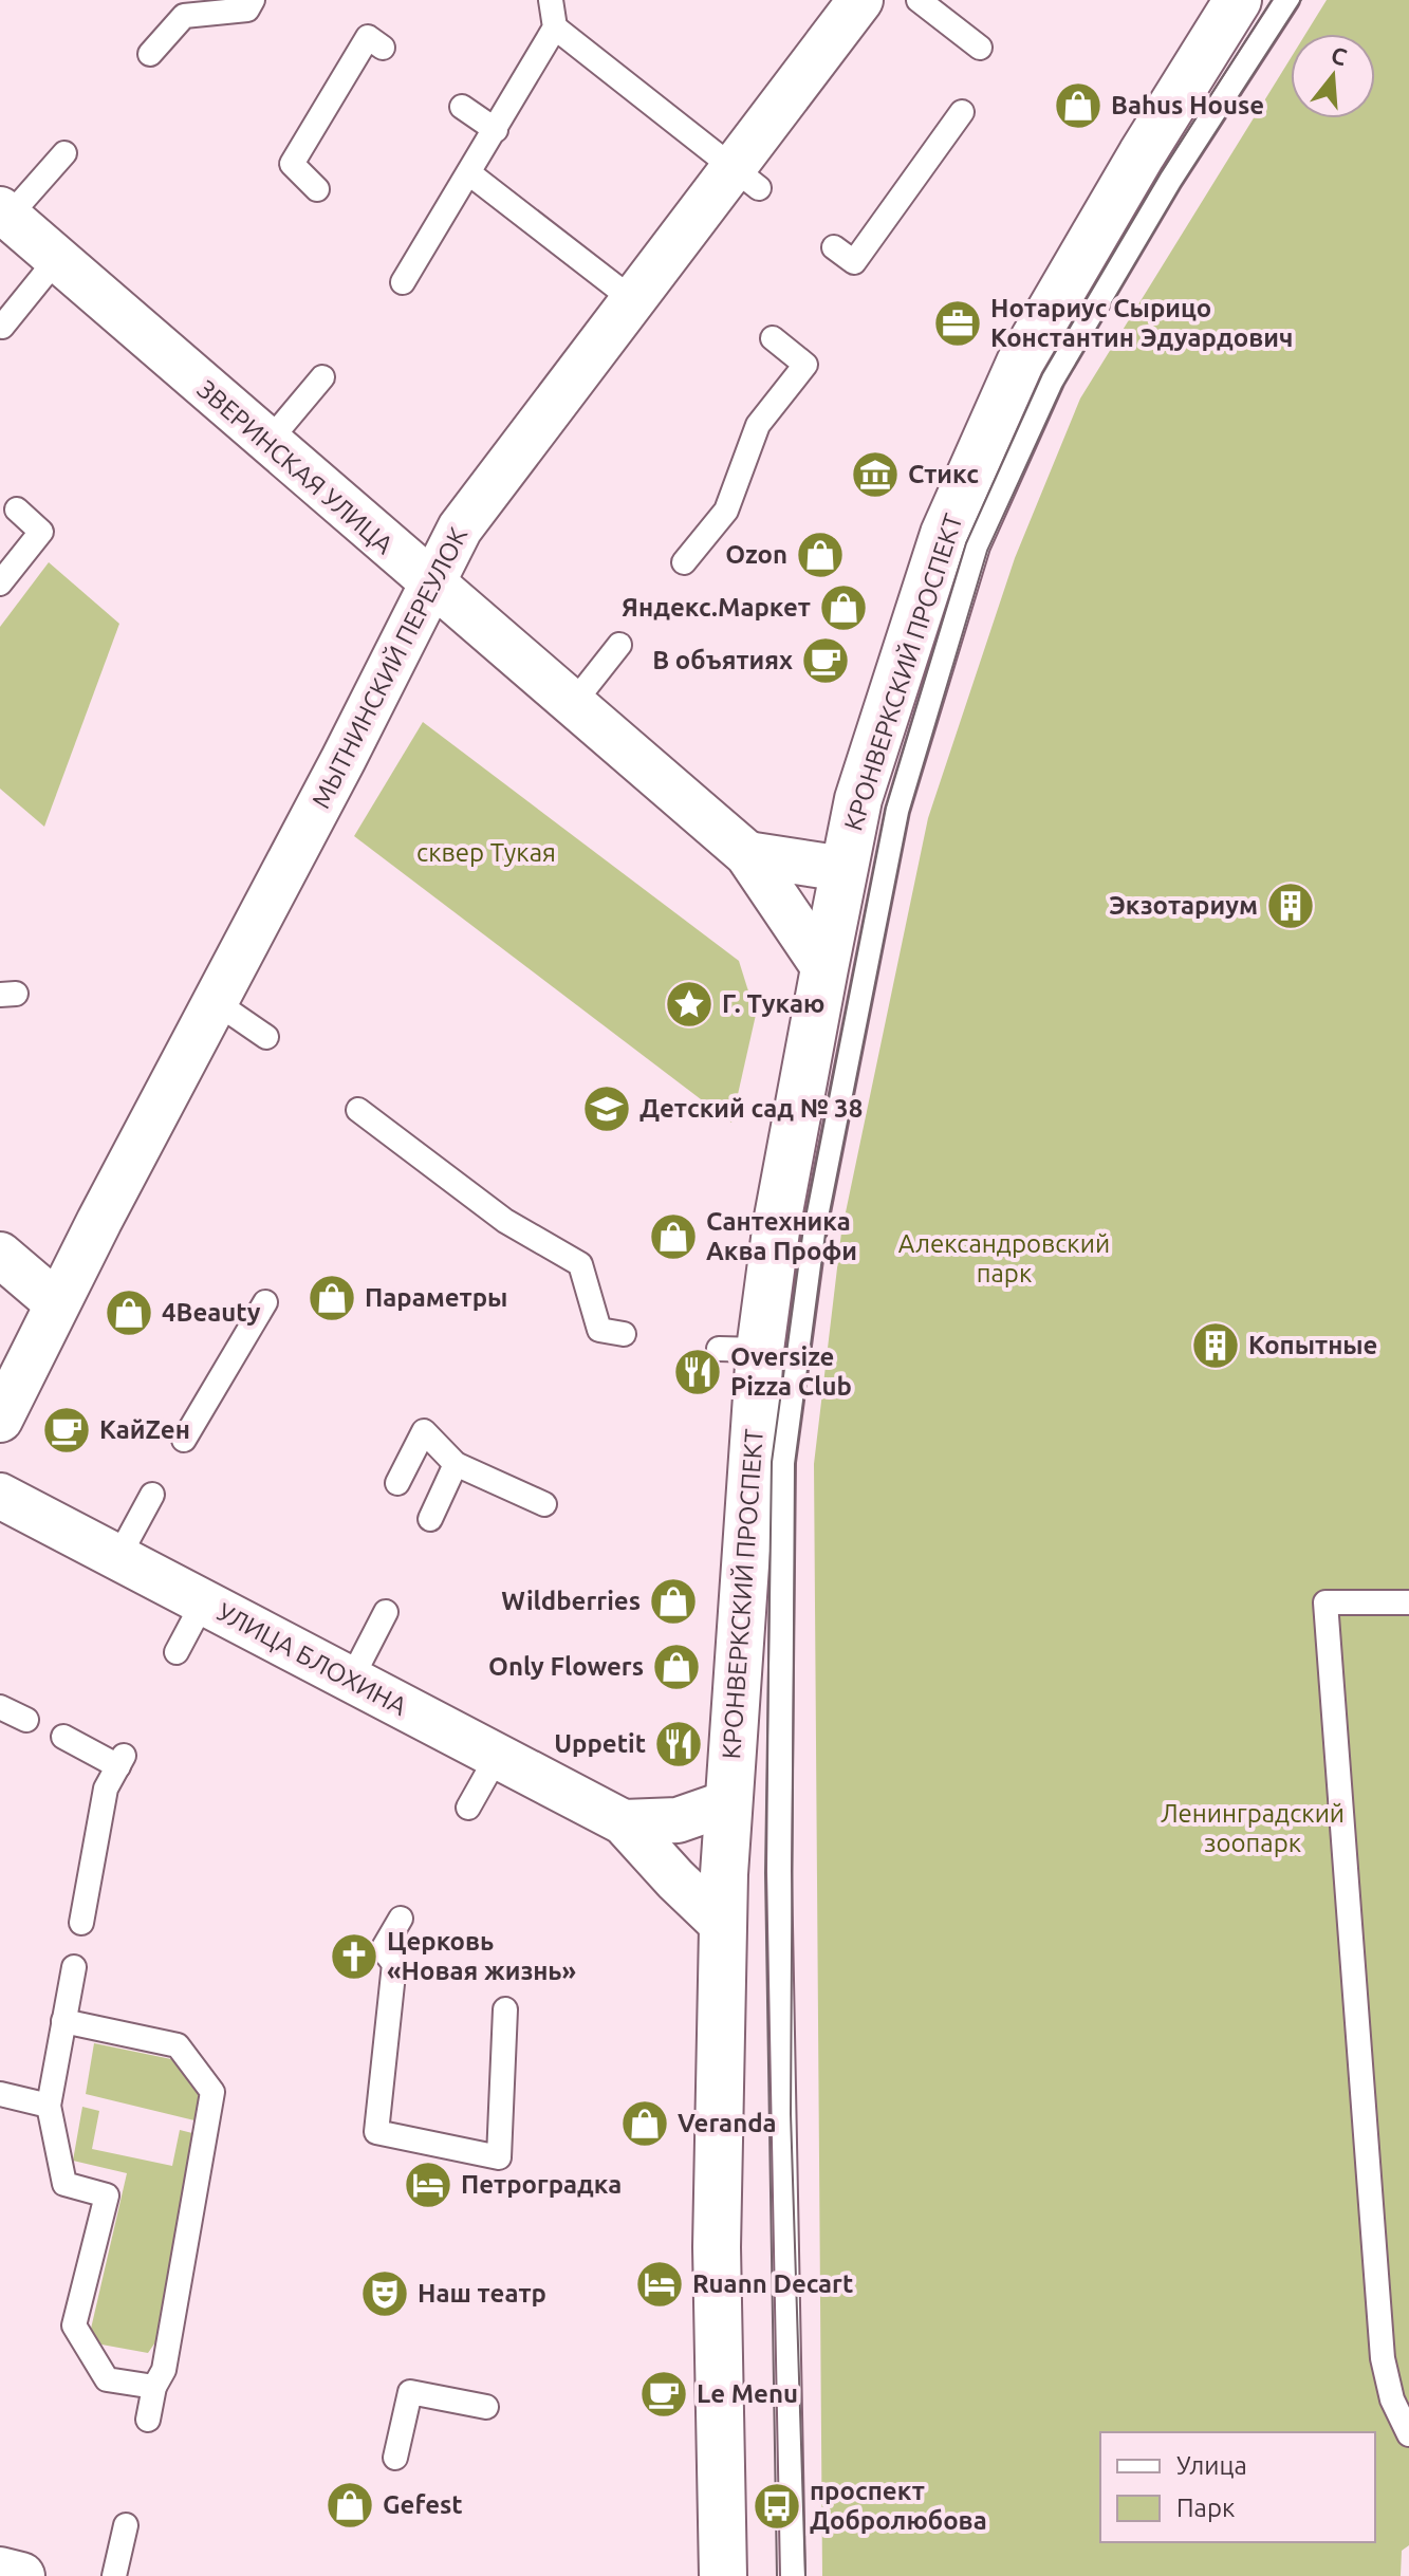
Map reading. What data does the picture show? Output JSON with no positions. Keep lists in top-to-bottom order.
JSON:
{
  "streets": {
    "street": [
      "ЗВЕРИНСКАЯ УЛИЦА",
      "МЫТНИНСКИЙ ПЕРЕУЛОК",
      "КРОНВЕРКСКИЙ ПРОСПЕКТ",
      "УЛИЦА БЛОХИНА"
    ]
  },
  "crossings": [
    ["ЗВЕРИНСКАЯ УЛИЦА", "МЫТНИНСКИЙ ПЕРЕУЛОК"],
    ["ЗВЕРИНСКАЯ УЛИЦА", "КРОНВЕРКСКИЙ ПРОСПЕКТ"],
    ["КРОНВЕРКСКИЙ ПРОСПЕКТ", "УЛИЦА БЛОХИНА"]
  ],
  "parks": ["сквер Тукая", "Александровский парк", "Ленинградский зоопарк"],
  "places": {
    "shop": [
      "Bahus House",
      "Ozon",
      "Яндекс.Маркет",
      "Сантехника Аква Профи",
      "Параметры",
      "4Beauty",
      "Wildberries",
      "Only Flowers",
      "Veranda",
      "Gefest"
    ],
    "office": ["Нотариус Сырицо Константин Эдуардович"],
    "museum": ["Стикс"],
    "cafe": ["В объятиях", "КайZен", "Le Menu"],
    "building": ["Экзотариум", "Копытные"],
    "place": ["Г. Тукаю"],
    "school or university": ["Детский сад № 38"],
    "restaurant": ["Oversize Pizza Club", "Uppetit"],
    "church": ["Церковь «Новая жизнь»"],
    "hotel": ["Петроградка", "Ruann Decart"],
    "theatre": ["Наш театр"],
    "bus stop": ["проспект Добролюбова"]
  },
  "legend": ["Улица", "Парк"],
  "north": "top"
}
